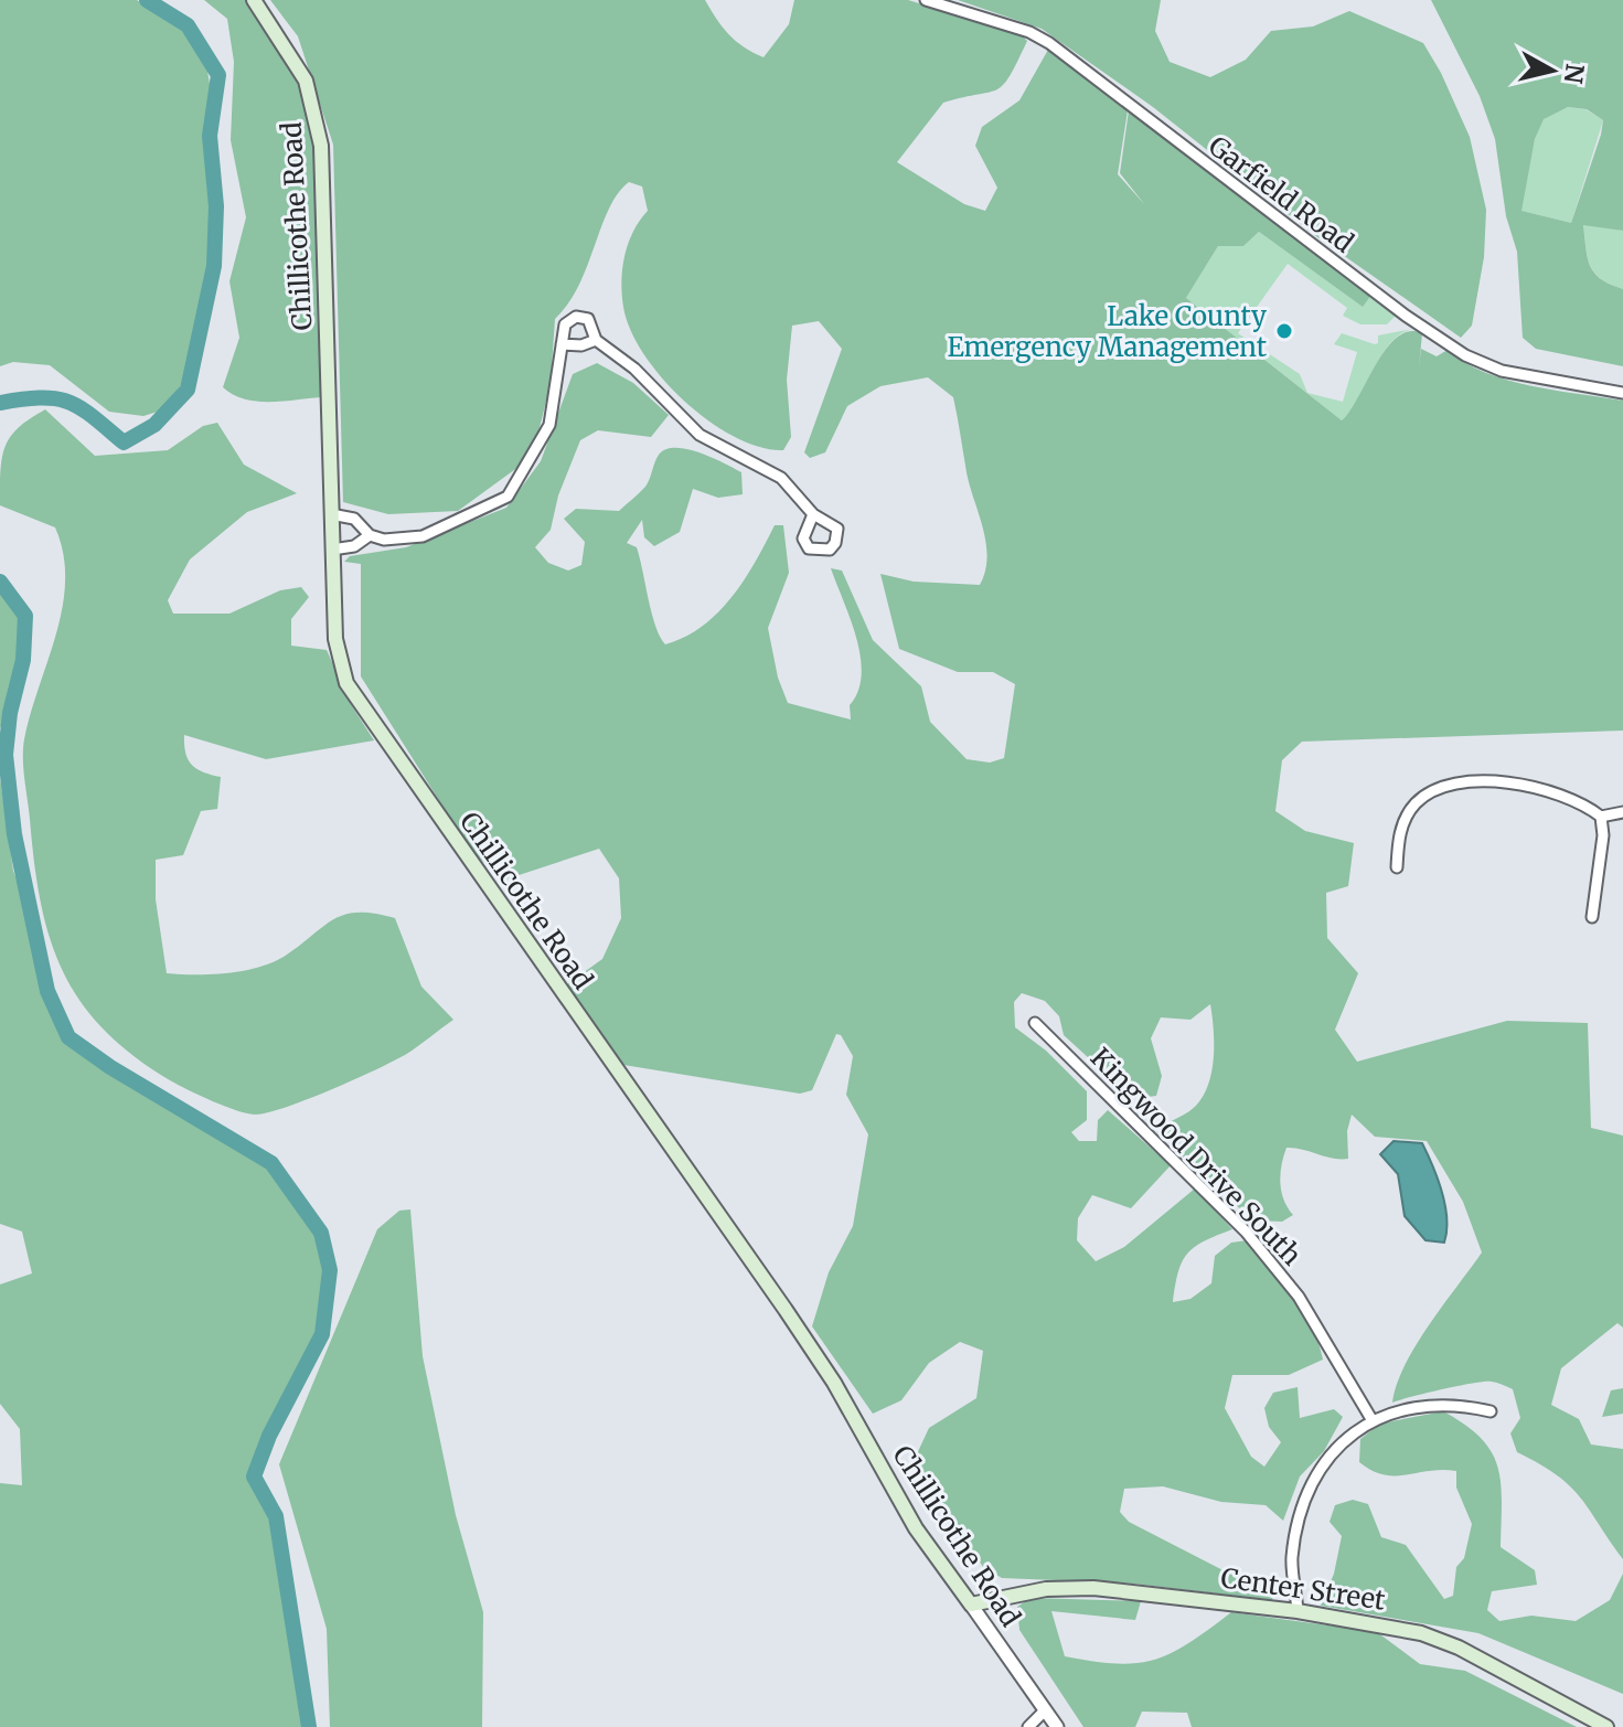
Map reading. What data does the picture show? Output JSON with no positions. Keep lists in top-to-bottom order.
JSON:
{
  "streets": {
    "main road": ["Chillicothe Road", "Center Street"],
    "street": ["Garfield Road", "Kingwood Drive South"]
  },
  "crossings": [
    ["Chillicothe Road", "Center Street"]
  ],
  "places": ["Lake County Emergency Management"],
  "north": "right"
}
